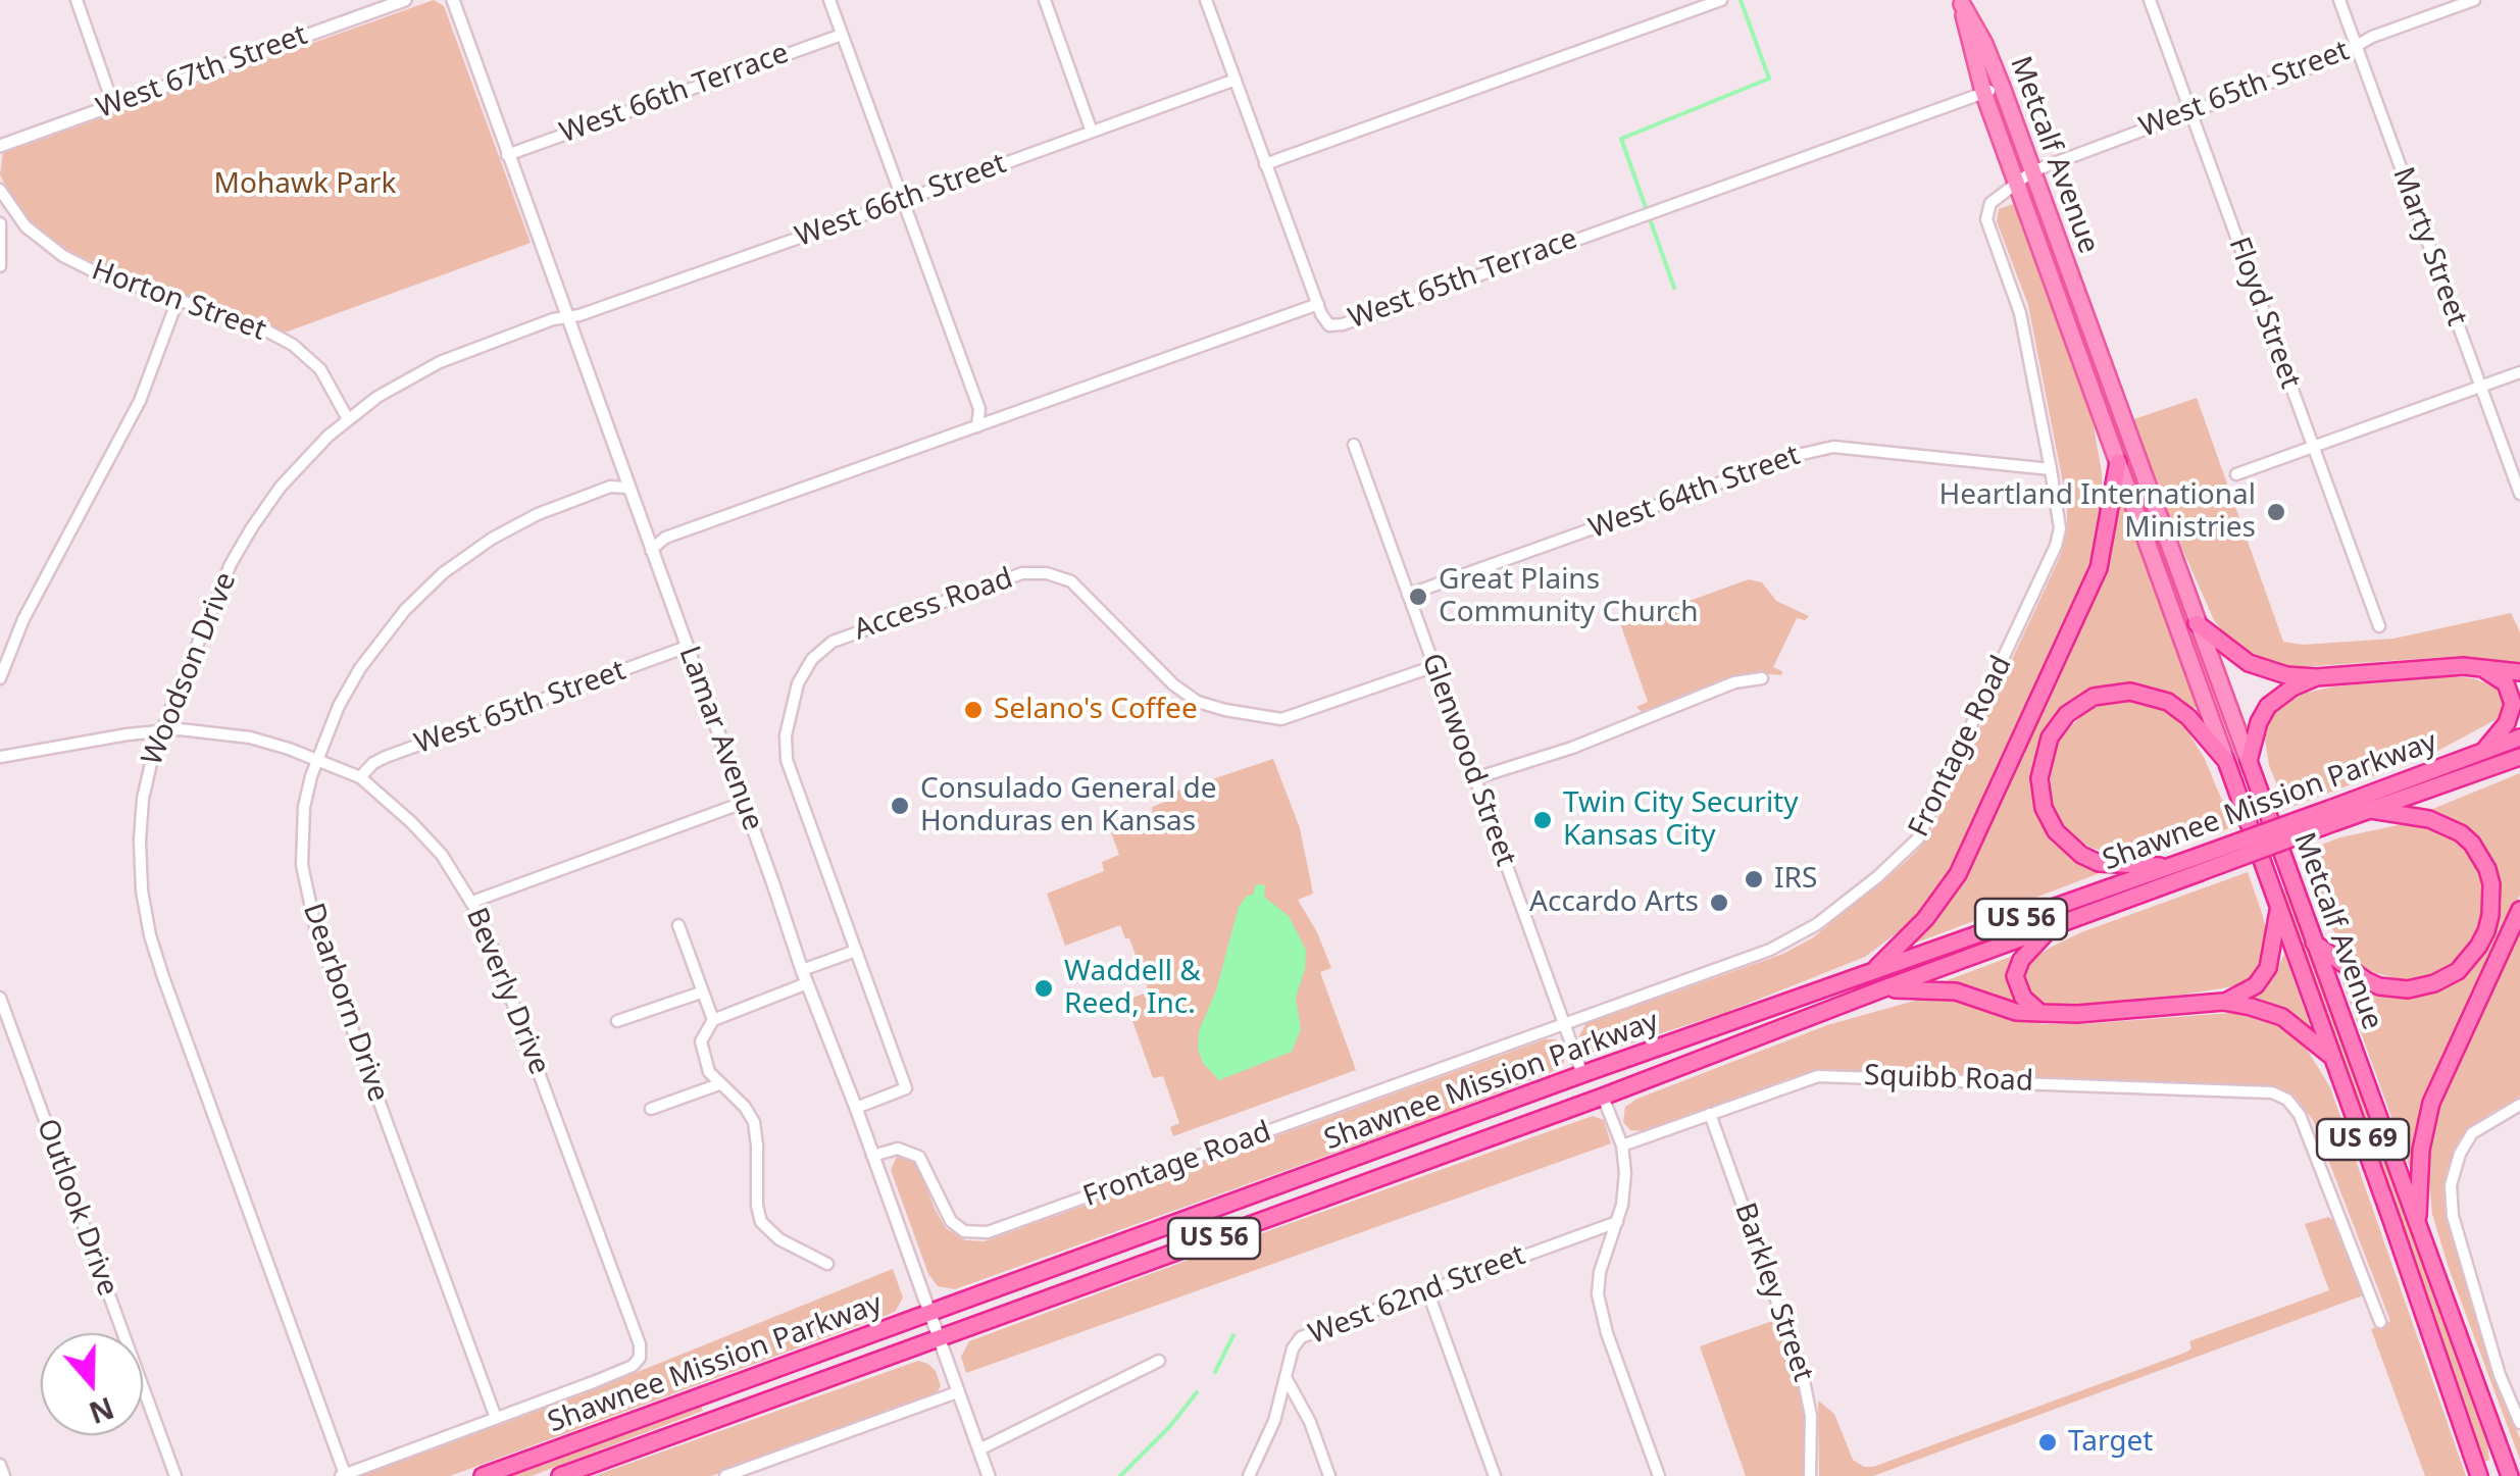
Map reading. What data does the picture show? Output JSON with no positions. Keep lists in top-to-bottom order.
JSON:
{
  "streets": {
    "highway": [
      "Metcalf Avenue",
      "Shawnee Mission Parkway",
      "US 56",
      "US 69"
    ],
    "street": [
      "West 67th Street",
      "West 65th Street",
      "West 66th Terrace",
      "West 66th Street",
      "Marty Street",
      "West 65th Terrace",
      "Horton Street",
      "Floyd Street",
      "West 64th Street",
      "Access Road",
      "Woodson Drive",
      "Lamar Avenue",
      "Frontage Road",
      "Glenwood Street",
      "Beverly Drive",
      "Dearborn Drive",
      "Squibb Road",
      "Outlook Drive",
      "Barkley Street",
      "West 62nd Street"
    ]
  },
  "crossings": [
    ["West 65th Street", "Metcalf Avenue"],
    ["West 65th Street", "Marty Street"],
    ["West 65th Street", "Floyd Street"],
    ["West 65th Street", "Lamar Avenue"],
    ["West 65th Street", "Frontage Road"],
    ["West 65th Street", "Beverly Drive"],
    ["West 66th Terrace", "Lamar Avenue"],
    ["Metcalf Avenue", "West 65th Terrace"],
    ["Metcalf Avenue", "Frontage Road"],
    ["Metcalf Avenue", "US 69"],
    ["West 66th Street", "Woodson Drive"],
    ["West 66th Street", "Lamar Avenue"],
    ["West 65th Terrace", "Lamar Avenue"],
    ["Horton Street", "Woodson Drive"],
    ["West 64th Street", "Frontage Road"],
    ["West 64th Street", "Glenwood Street"],
    ["Access Road", "Lamar Avenue"],
    ["Access Road", "Glenwood Street"],
    ["Woodson Drive", "Lamar Avenue"],
    ["Woodson Drive", "Beverly Drive"],
    ["Lamar Avenue", "Frontage Road"],
    ["Lamar Avenue", "Shawnee Mission Parkway"],
    ["Lamar Avenue", "Dearborn Drive"],
    ["Frontage Road", "Glenwood Street"],
    ["Glenwood Street", "Shawnee Mission Parkway"],
    ["Shawnee Mission Parkway", "US 69"],
    ["Beverly Drive", "Dearborn Drive"],
    ["Squibb Road", "Barkley Street"]
  ],
  "parks": ["Mohawk Park"],
  "places": [
    "Heartland International Ministries",
    "Great Plains Community Church",
    "Selano's Coffee",
    "Consulado General de Honduras en Kansas",
    "Twin City Security Kansas City",
    "IRS",
    "Accardo Arts",
    "Waddell & Reed, Inc.",
    "Target"
  ],
  "north": "bottom"
}
